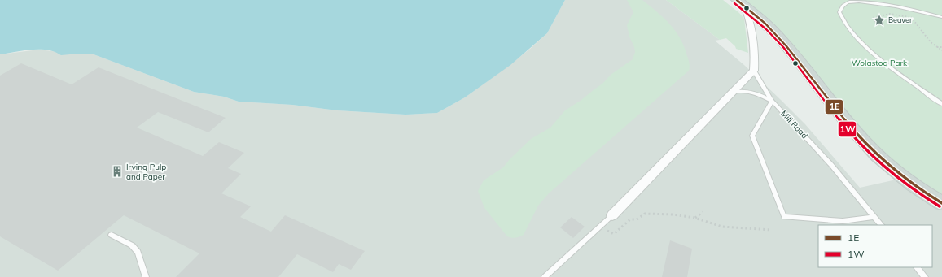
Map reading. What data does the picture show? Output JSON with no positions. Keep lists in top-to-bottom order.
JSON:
{
  "streets": {
    "lane": ["Mill Road"]
  },
  "parks": ["Wolastoq Park"],
  "places": {
    "place": ["Beaver"],
    "building": ["Irving Pulp and Paper"]
  },
  "lines": ["transit line 1E", "transit line 1W"],
  "legend": ["1E", "1W"]
}
